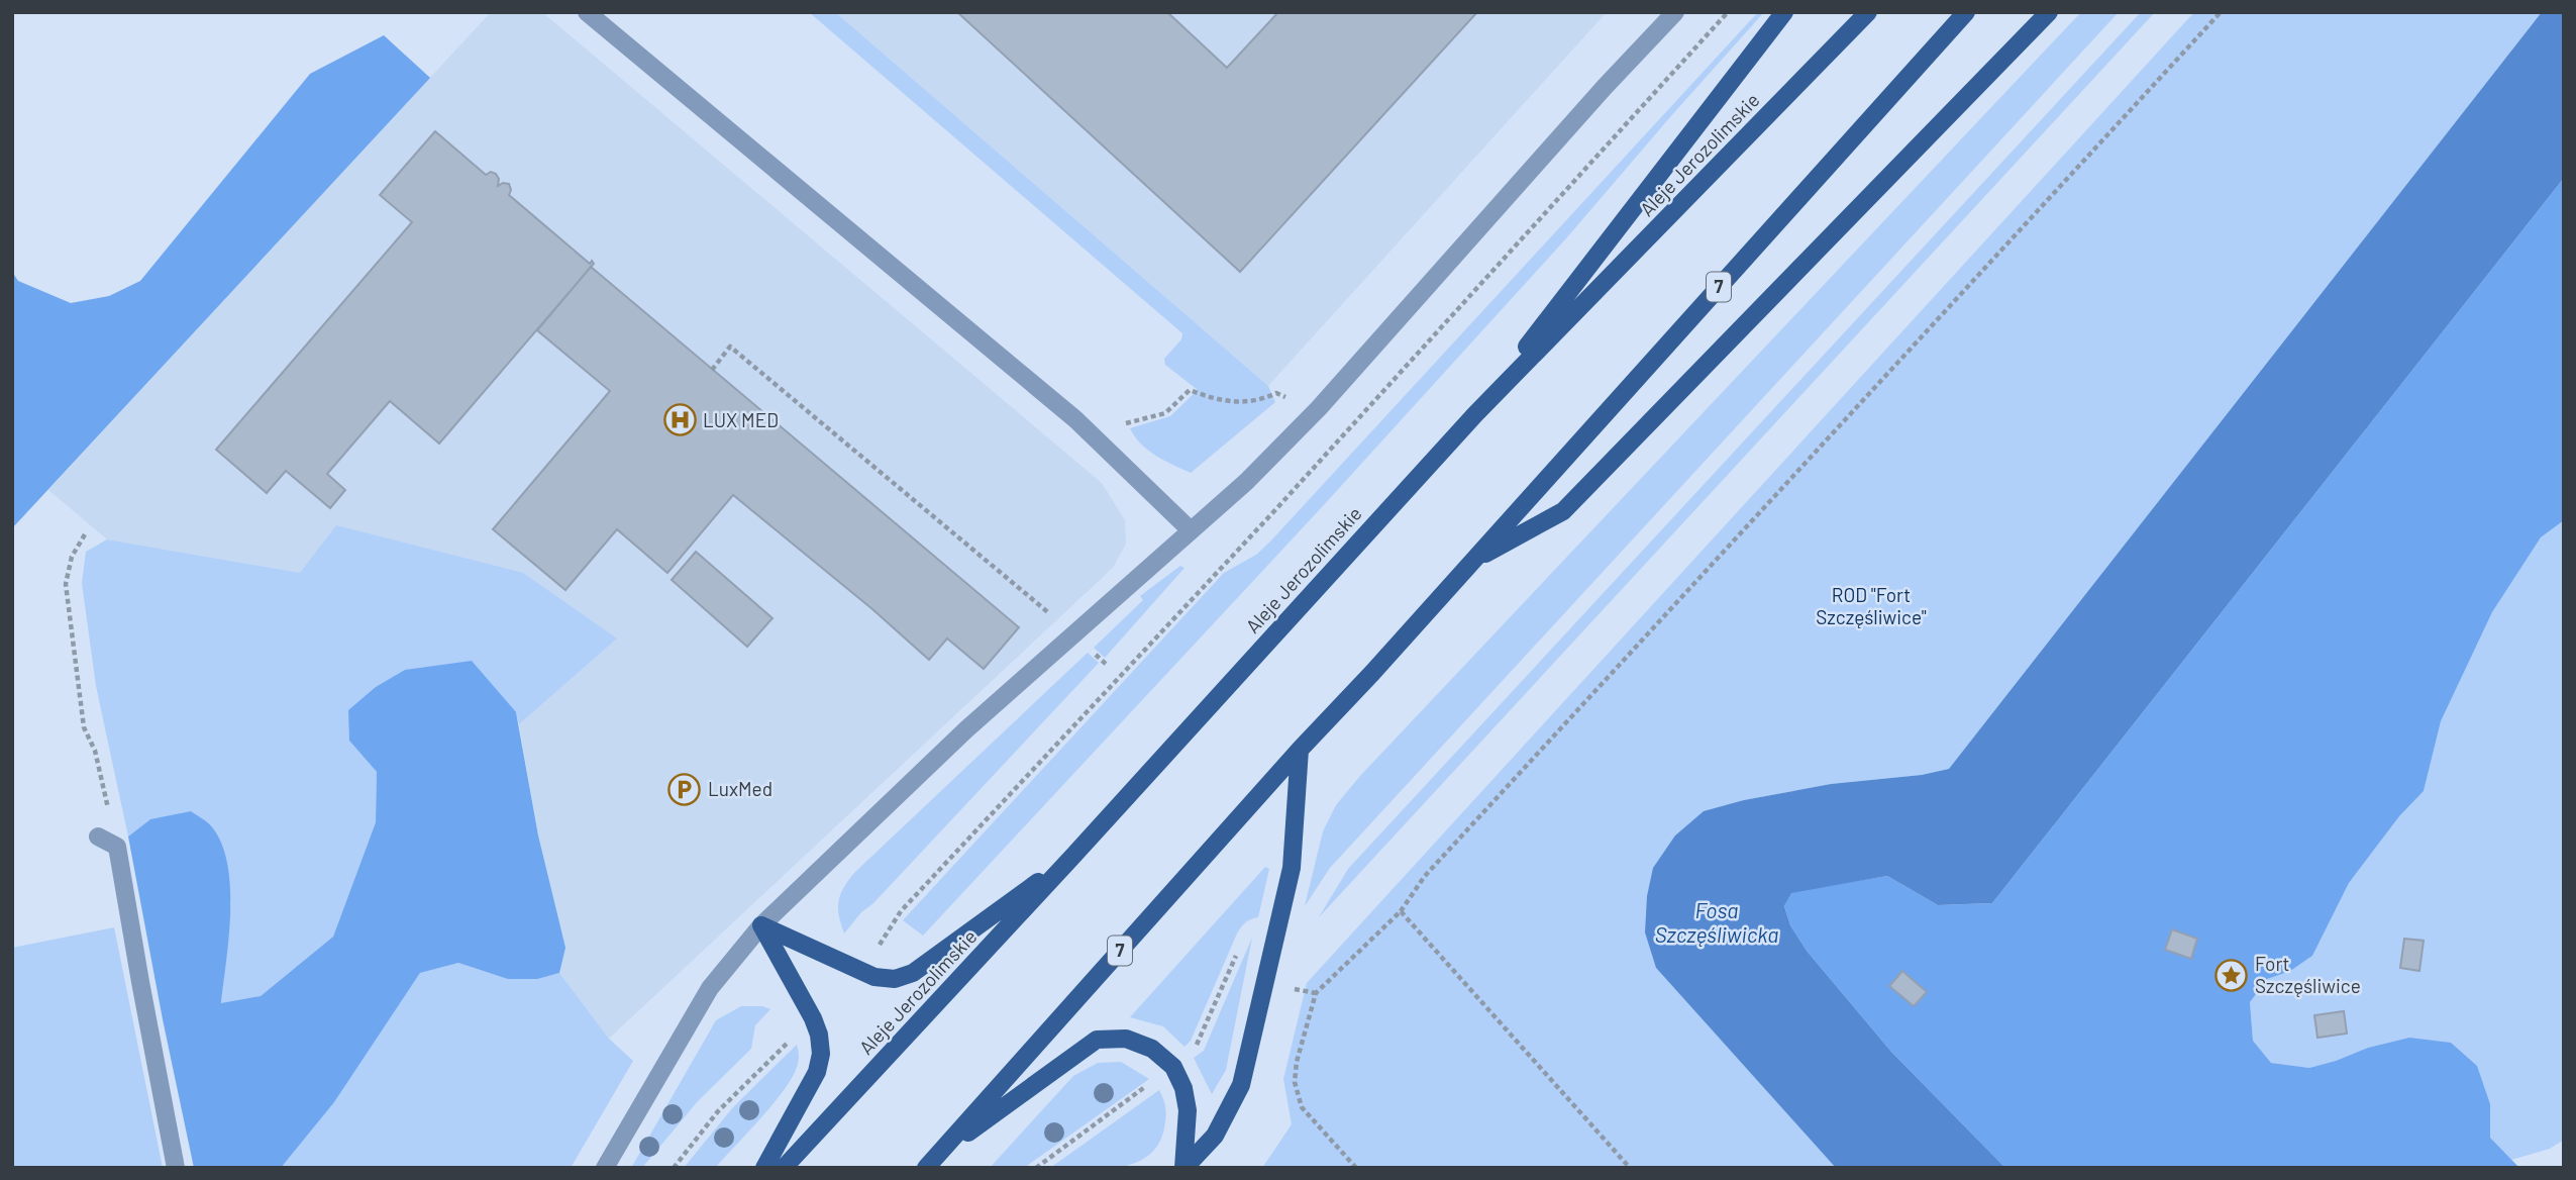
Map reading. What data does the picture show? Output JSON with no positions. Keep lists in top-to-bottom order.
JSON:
{
  "streets": {
    "main road": ["Aleje Jerozolimskie", "7"]
  },
  "water": ["Fosa Szczęśliwicka"],
  "parks": ["ROD \"Fort Szczęśliwice\""],
  "places": {
    "hospital": ["LUX MED"],
    "parking": ["LuxMed"],
    "place": ["Fort Szczęśliwice"]
  }
}
